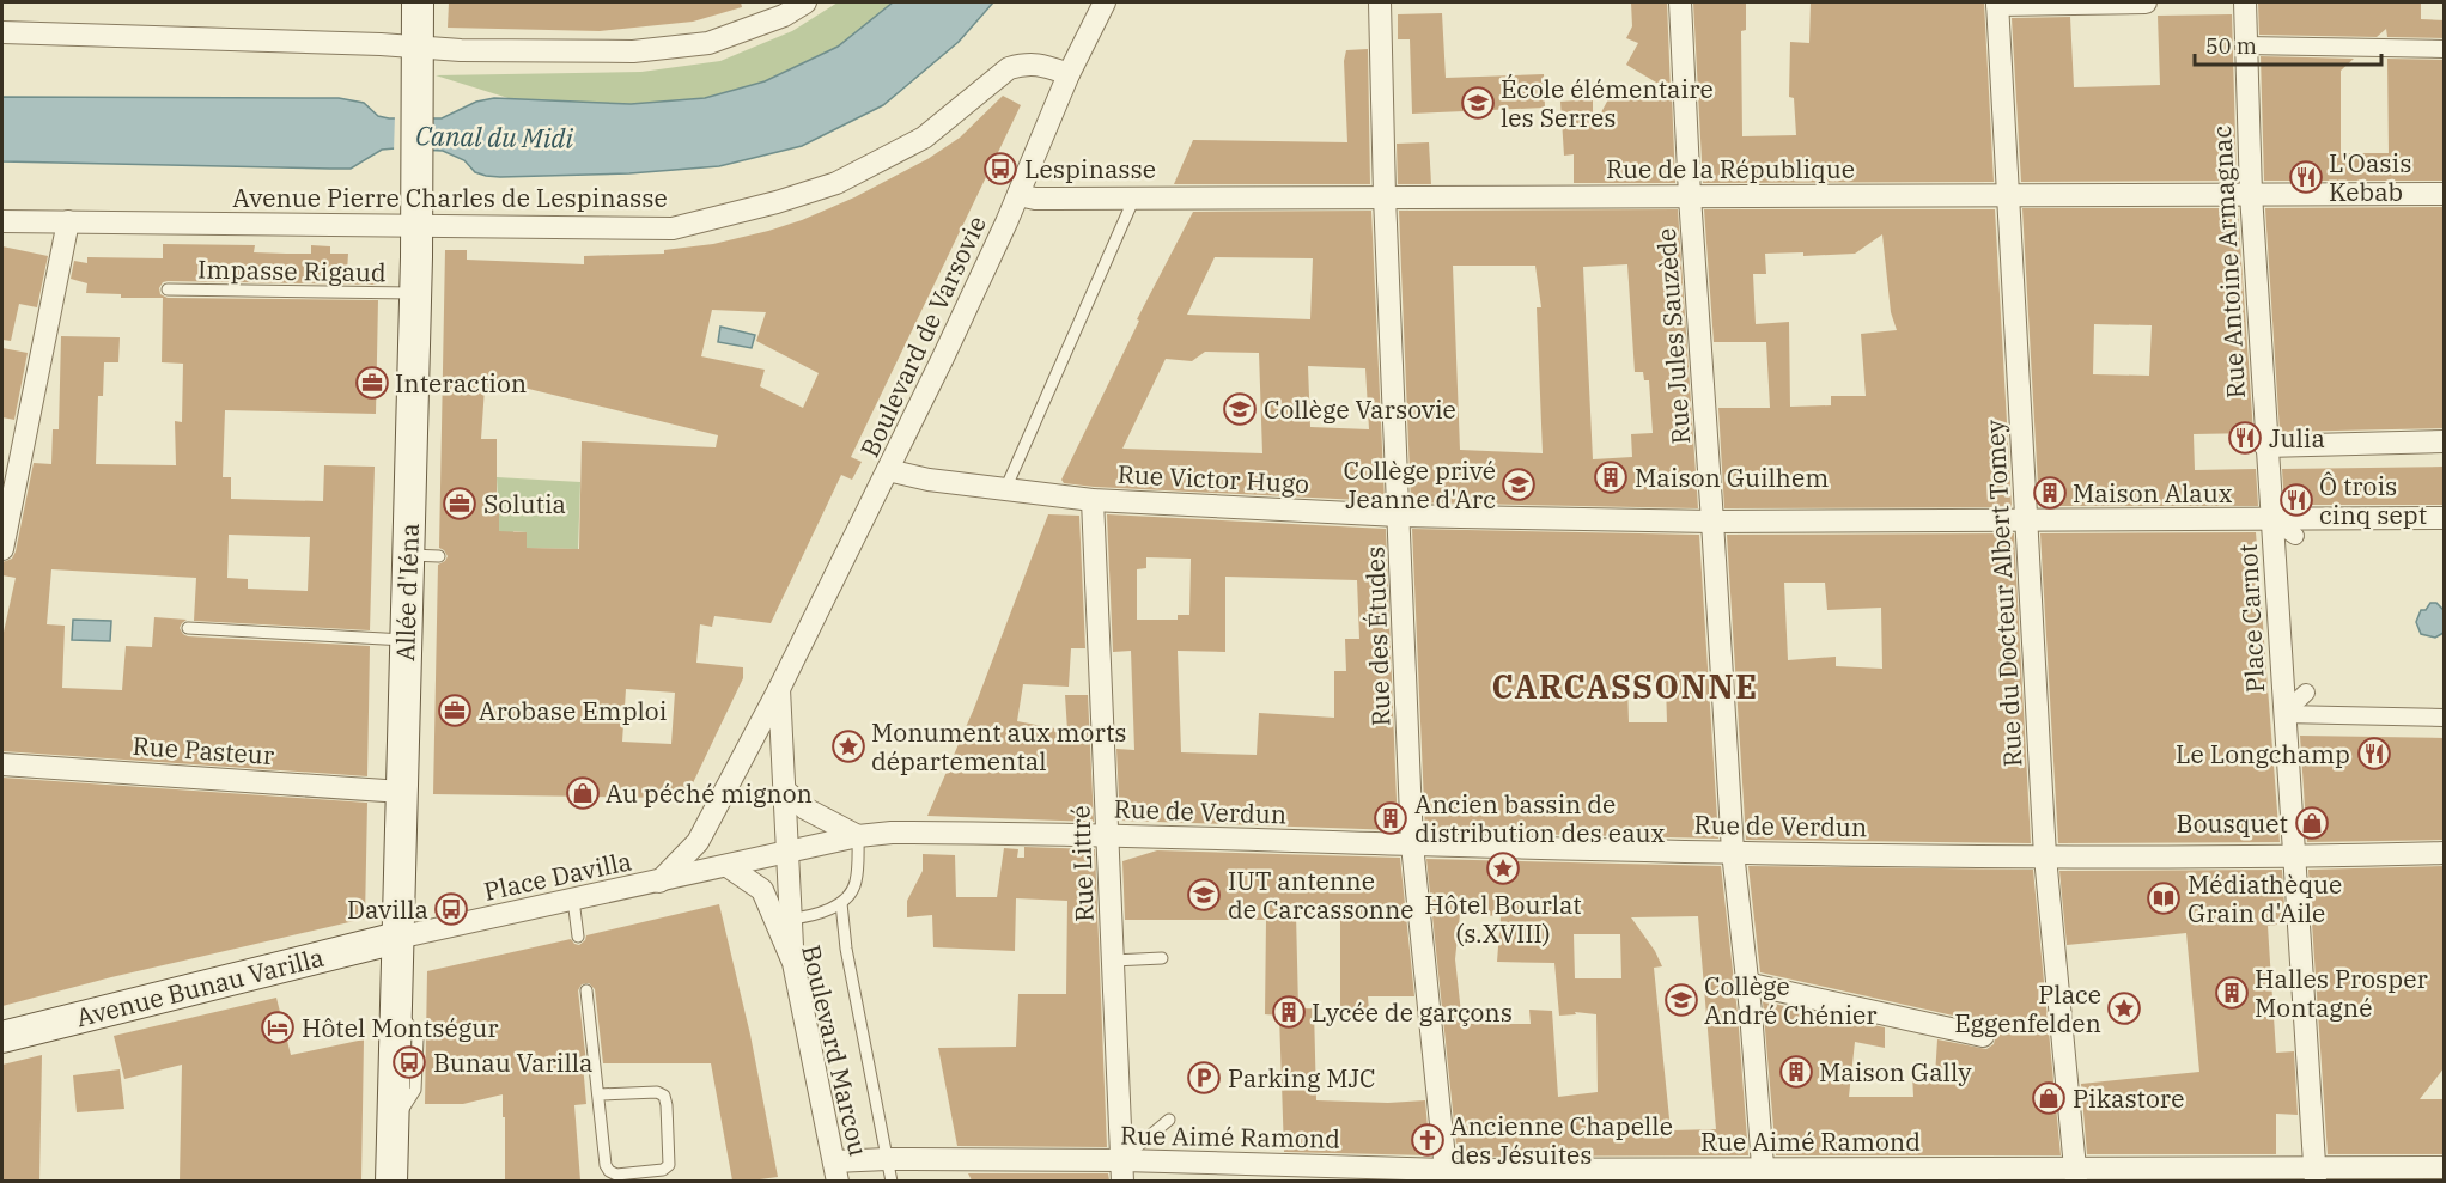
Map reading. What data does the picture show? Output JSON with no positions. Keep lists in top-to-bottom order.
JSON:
{
  "streets": {
    "main road": ["Allée d'Iéna", "Avenue Bunau Varilla"],
    "street": [
      "Rue de la République",
      "Avenue Pierre Charles de Lespinasse",
      "Rue Antoine Armagnac",
      "Boulevard de Varsovie",
      "Rue Jules Sauzède",
      "Rue Victor Hugo",
      "Rue du Docteur Albert Tomey",
      "Place Carnot",
      "Rue des Études",
      "Rue Pasteur",
      "Rue de Verdun",
      "Rue Littré",
      "Place Davilla",
      "Boulevard Marcou",
      "Rue Aimé Ramond"
    ],
    "lane": ["Impasse Rigaud"]
  },
  "crossings": [
    ["Rue de la République", "Rue Antoine Armagnac"],
    ["Rue de la République", "Boulevard de Varsovie"],
    ["Rue de la République", "Rue Jules Sauzède"],
    ["Rue de la République", "Rue du Docteur Albert Tomey"],
    ["Rue de la République", "Rue des Études"],
    ["Avenue Pierre Charles de Lespinasse", "Boulevard de Varsovie"],
    ["Avenue Pierre Charles de Lespinasse", "Allée d'Iéna"],
    ["Rue Antoine Armagnac", "Rue Victor Hugo"],
    ["Rue Antoine Armagnac", "Place Carnot"],
    ["Impasse Rigaud", "Allée d'Iéna"],
    ["Boulevard de Varsovie", "Rue Victor Hugo"],
    ["Boulevard de Varsovie", "Rue de Verdun"],
    ["Boulevard de Varsovie", "Place Davilla"],
    ["Boulevard de Varsovie", "Boulevard Marcou"],
    ["Rue Jules Sauzède", "Rue Victor Hugo"],
    ["Rue Jules Sauzède", "Rue de Verdun"],
    ["Rue Jules Sauzède", "Rue Aimé Ramond"],
    ["Rue Victor Hugo", "Rue du Docteur Albert Tomey"],
    ["Rue Victor Hugo", "Place Carnot"],
    ["Rue Victor Hugo", "Rue des Études"],
    ["Rue Victor Hugo", "Rue Littré"],
    ["Allée d'Iéna", "Rue Pasteur"],
    ["Allée d'Iéna", "Place Davilla"],
    ["Allée d'Iéna", "Avenue Bunau Varilla"],
    ["Rue du Docteur Albert Tomey", "Rue de Verdun"],
    ["Rue du Docteur Albert Tomey", "Rue Aimé Ramond"],
    ["Rue des Études", "Rue de Verdun"],
    ["Rue des Études", "Rue Aimé Ramond"],
    ["Rue de Verdun", "Rue Littré"],
    ["Rue de Verdun", "Place Davilla"],
    ["Rue de Verdun", "Boulevard Marcou"],
    ["Rue Littré", "Rue Aimé Ramond"],
    ["Place Davilla", "Avenue Bunau Varilla"],
    ["Place Davilla", "Boulevard Marcou"],
    ["Boulevard Marcou", "Rue Aimé Ramond"]
  ],
  "districts": ["CARCASSONNE"],
  "water": ["Canal du Midi"],
  "places": {
    "school or university": [
      "École élémentaire les Serres",
      "Collège Varsovie",
      "Collège privé Jeanne d'Arc",
      "IUT antenne de Carcassonne",
      "Collège André Chénier"
    ],
    "bus stop": ["Lespinasse", "Davilla", "Bunau Varilla"],
    "restaurant": [
      "L'Oasis Kebab",
      "Julia",
      "Ô trois cinq sept",
      "Le Longchamp"
    ],
    "office": ["Interaction", "Solutia", "Arobase Emploi"],
    "building": [
      "Maison Guilhem",
      "Maison Alaux",
      "Ancien bassin de distribution des eaux",
      "Halles Prosper Montagné",
      "Lycée de garçons",
      "Maison Gally"
    ],
    "place": ["Monument aux morts départemental", "Hôtel Bourlat (s.XVIII)", "Place Eggenfelden"],
    "shop": ["Au péché mignon", "Bousquet", "Pikastore"],
    "library": ["Médiathèque Grain d'Aile"],
    "hotel": ["Hôtel Montségur"],
    "parking": ["Parking MJC"],
    "church": ["Ancienne Chapelle des Jésuites"]
  },
  "scale_bar": "50 m"
}
